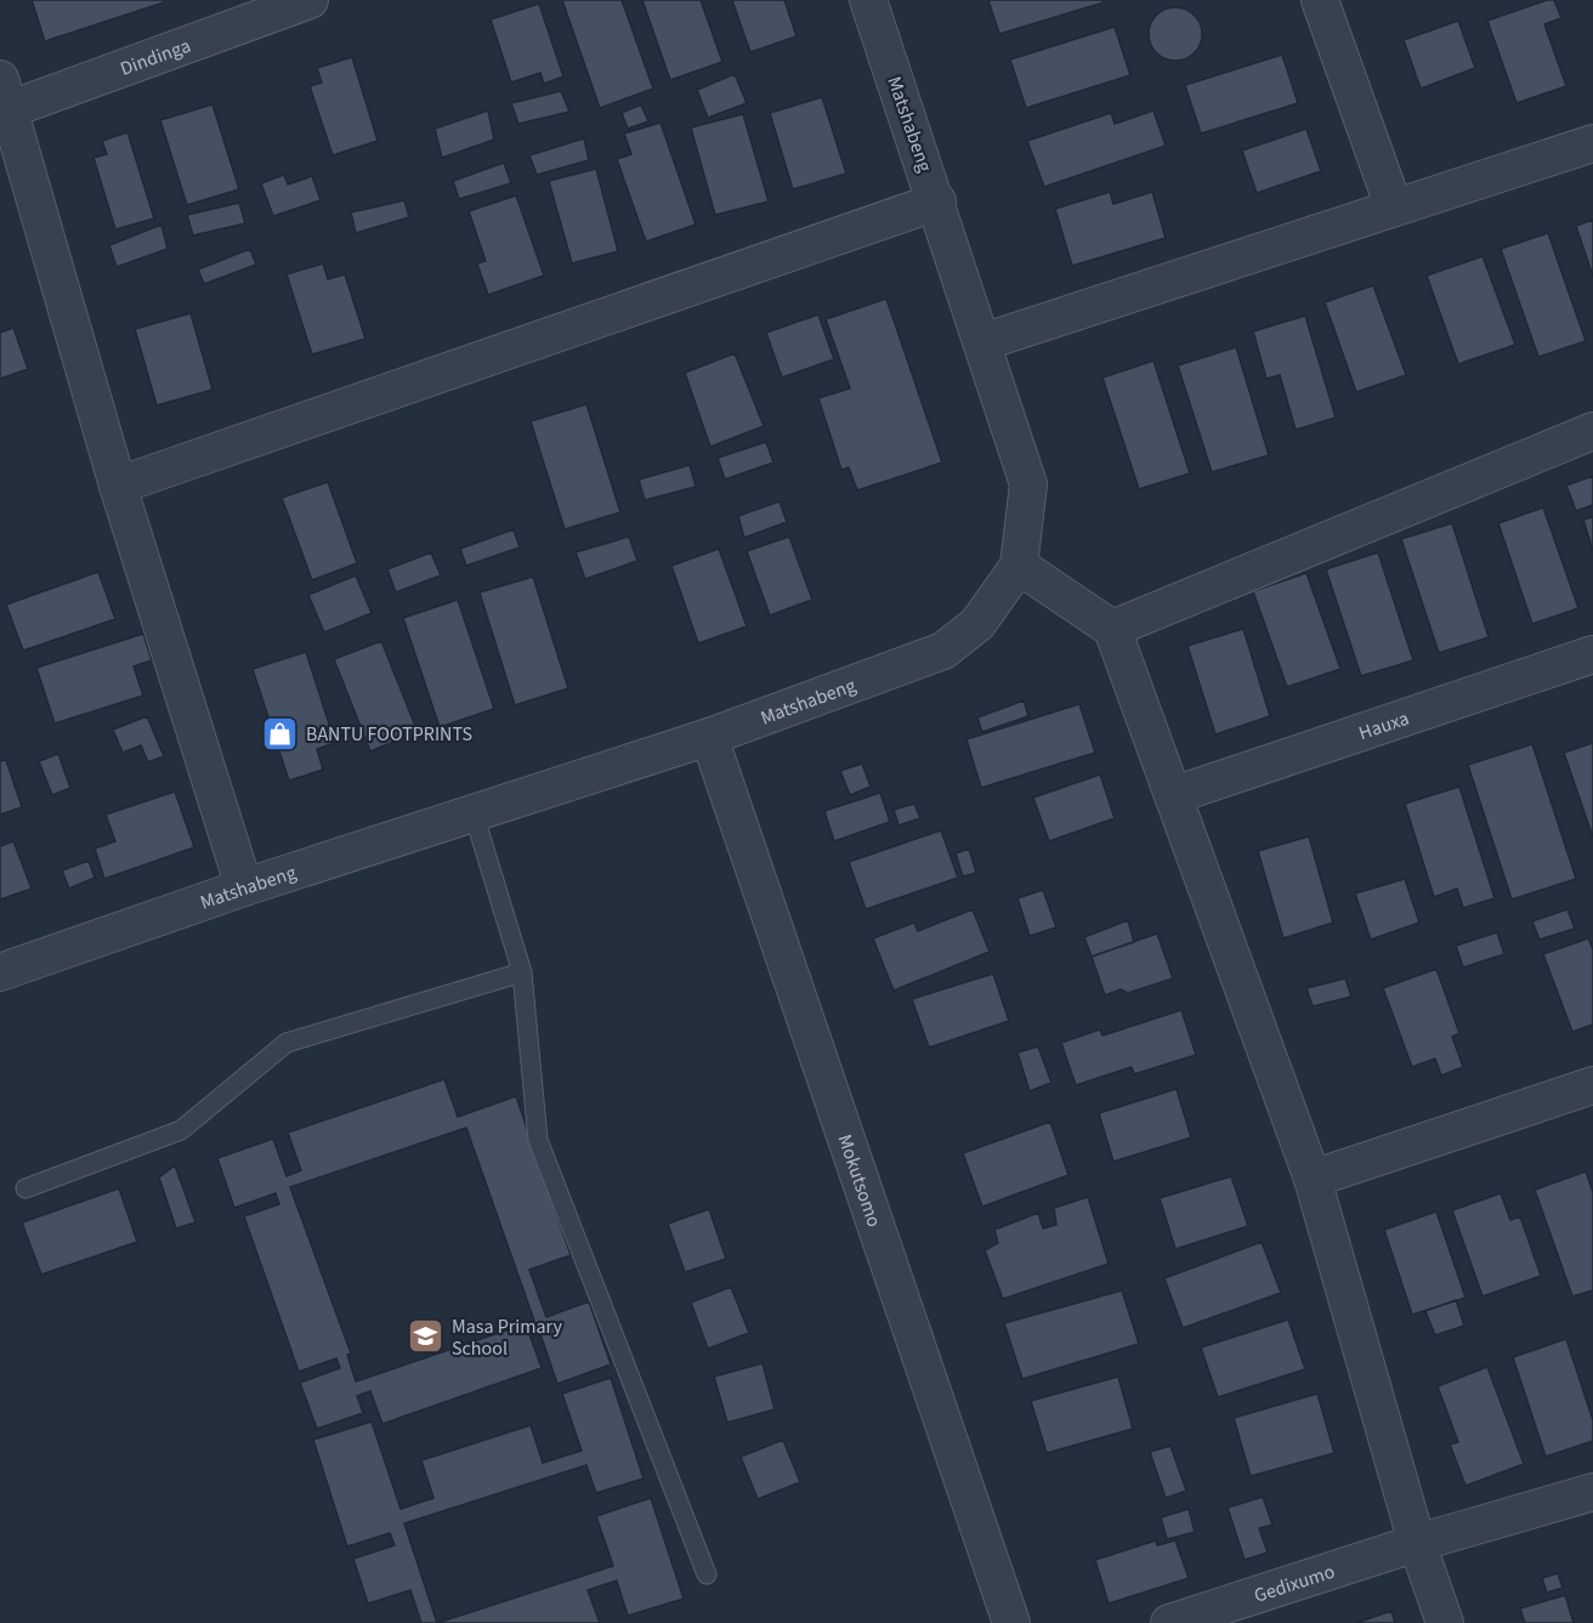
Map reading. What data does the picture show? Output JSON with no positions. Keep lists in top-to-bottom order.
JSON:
{
  "streets": {
    "street": [
      "Dindinga",
      "Matshabeng",
      "Hauxa",
      "Mokutsomo",
      "Gedixumo"
    ]
  },
  "crossings": [
    ["Matshabeng", "Mokutsomo"]
  ],
  "places": {
    "shop": ["BANTU FOOTPRINTS"],
    "school or university": ["Masa Primary School"]
  }
}
